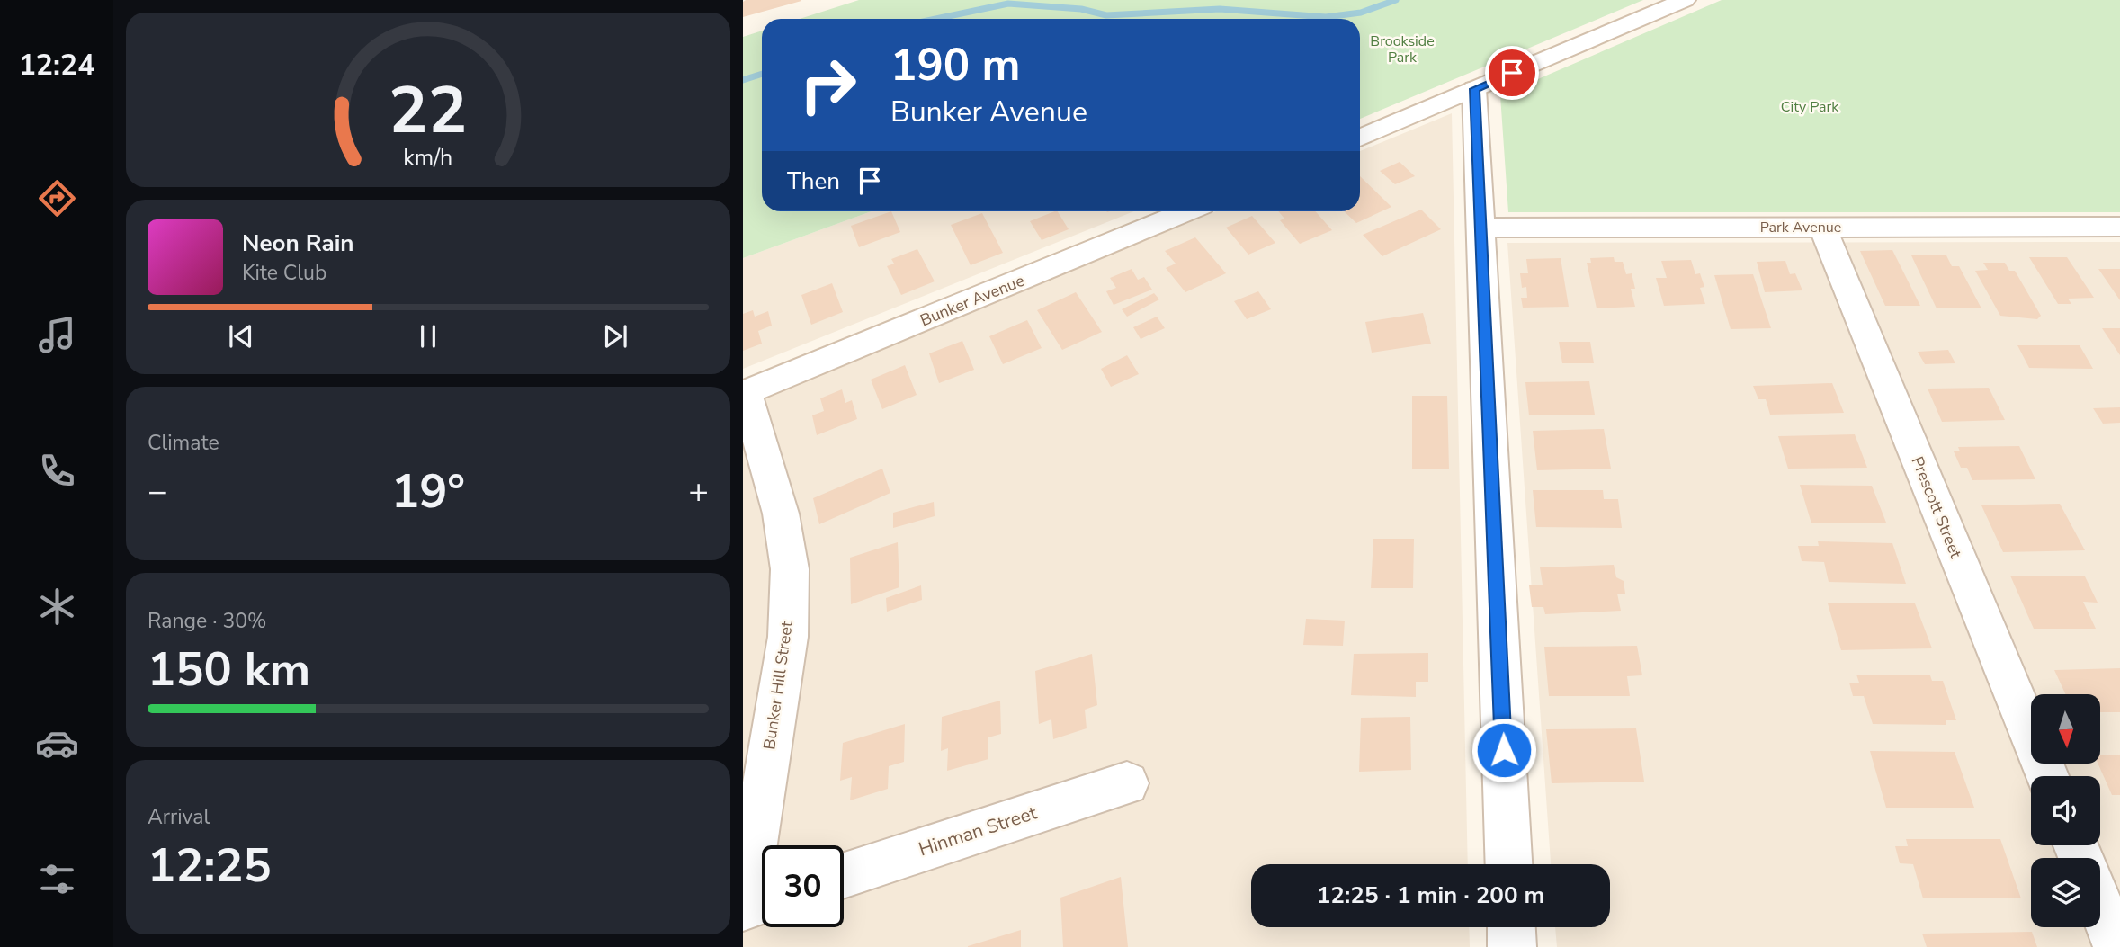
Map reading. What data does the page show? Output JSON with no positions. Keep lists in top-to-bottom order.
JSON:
{
  "streets": {
    "street": [
      "Park Avenue",
      "Bunker Avenue",
      "Prescott Street",
      "Bunker Hill Street",
      "Hinman Street"
    ]
  },
  "crossings": [
    ["Park Avenue", "Prescott Street"],
    ["Bunker Avenue", "Bunker Hill Street"]
  ],
  "parks": ["Brookside Park", "City Park"],
  "north": "bottom",
  "page": {
    "tabs": "12:24",
    "turn": ["190 m", "Bunker Avenue"],
    "then": "Then",
    "song": ["Neon Rain", "Kite Club"],
    "tile": [
      "Climate",
      ["Range · 30%", "150 km"],
      ["Arrival", "12:25"]
    ],
    "heat": ["−", "19°", "+"],
    "limit": "30",
    "trip": "12:25 · 1 min · 200 m",
    "gauge": ["22", "km/h"]
  }
}
